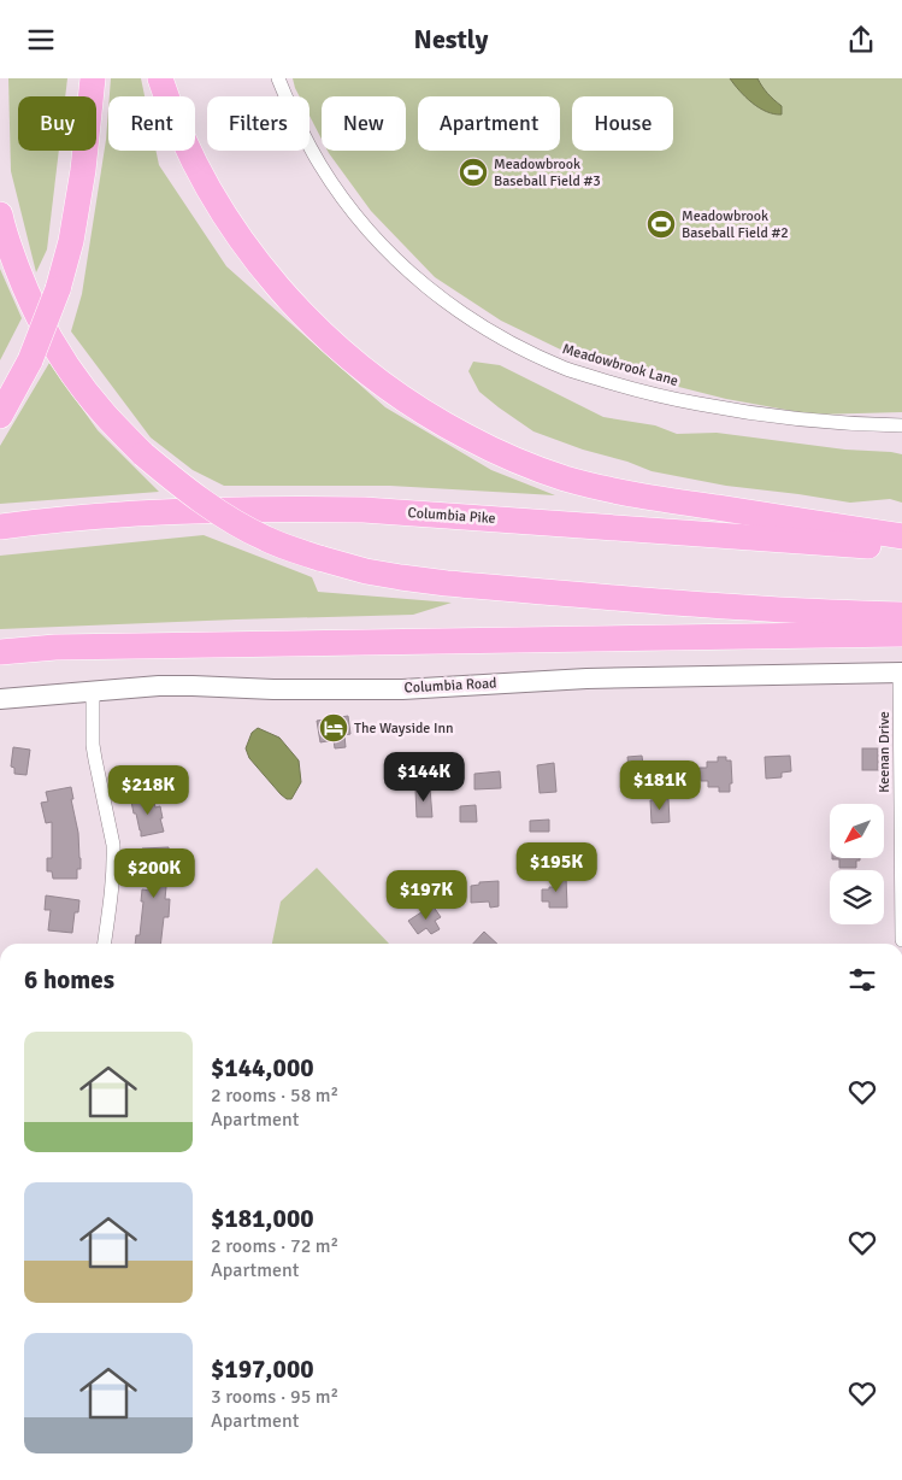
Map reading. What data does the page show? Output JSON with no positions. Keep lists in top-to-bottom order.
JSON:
{
  "streets": {
    "highway": ["Columbia Pike"],
    "street": ["Meadowbrook Lane", "Columbia Road", "Keenan Drive"]
  },
  "crossings": [
    ["Columbia Road", "Keenan Drive"]
  ],
  "places": {
    "sports": ["Meadowbrook Baseball Field #3", "Meadowbrook Baseball Field #2"],
    "hotel": ["The Wayside Inn"]
  },
  "north": "bottom left",
  "page": {
    "header": "Nestly",
    "chip": [
      "Buy",
      "Rent",
      "Filters",
      "New",
      "Apartment",
      "House"
    ],
    "price": [
      "$144K",
      "$181K",
      "$218K",
      "$195K",
      "$200K",
      "$197K"
    ],
    "heading": "6 homes",
    "list": [
      {
        "name": "$144,000",
        "note": "2 rooms · 58 m² · Apartment"
      },
      {
        "name": "$181,000",
        "note": "2 rooms · 72 m² · Apartment"
      },
      {
        "name": "$197,000",
        "note": "3 rooms · 95 m² · Apartment"
      }
    ]
  }
}
